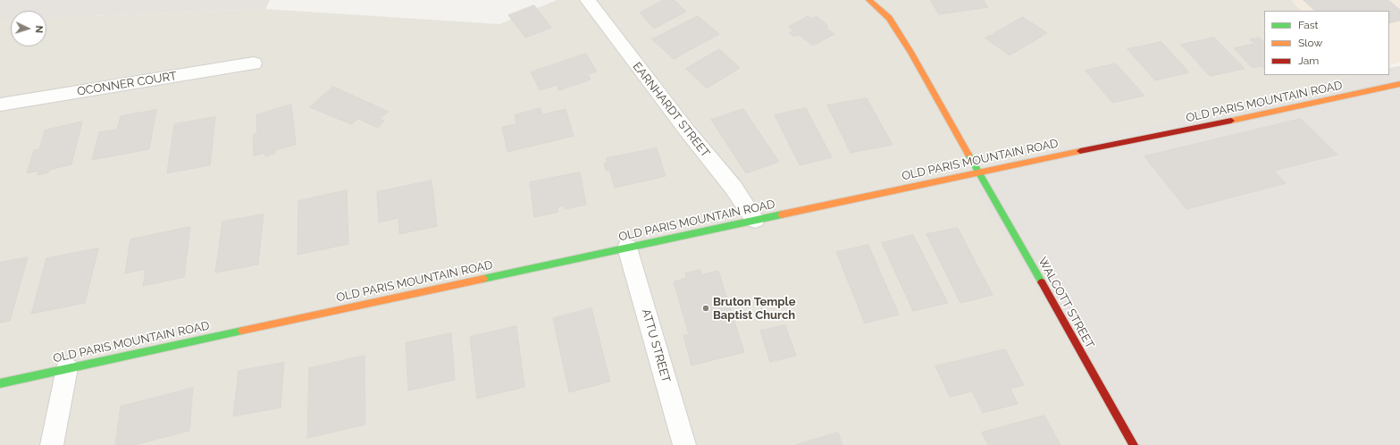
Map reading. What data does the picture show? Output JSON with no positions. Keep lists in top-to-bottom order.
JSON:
{
  "streets": {
    "street": [
      "OCONNER COURT",
      "OLD PARIS MOUNTAIN ROAD",
      "EARNHARDT STREET",
      "WALCOTT STREET",
      "ATTU STREET"
    ]
  },
  "crossings": [
    ["OLD PARIS MOUNTAIN ROAD", "EARNHARDT STREET"],
    ["OLD PARIS MOUNTAIN ROAD", "WALCOTT STREET"],
    ["OLD PARIS MOUNTAIN ROAD", "ATTU STREET"]
  ],
  "places": ["Bruton Temple Baptist Church"],
  "legend": ["Fast", "Slow", "Jam"],
  "north": "right"
}
